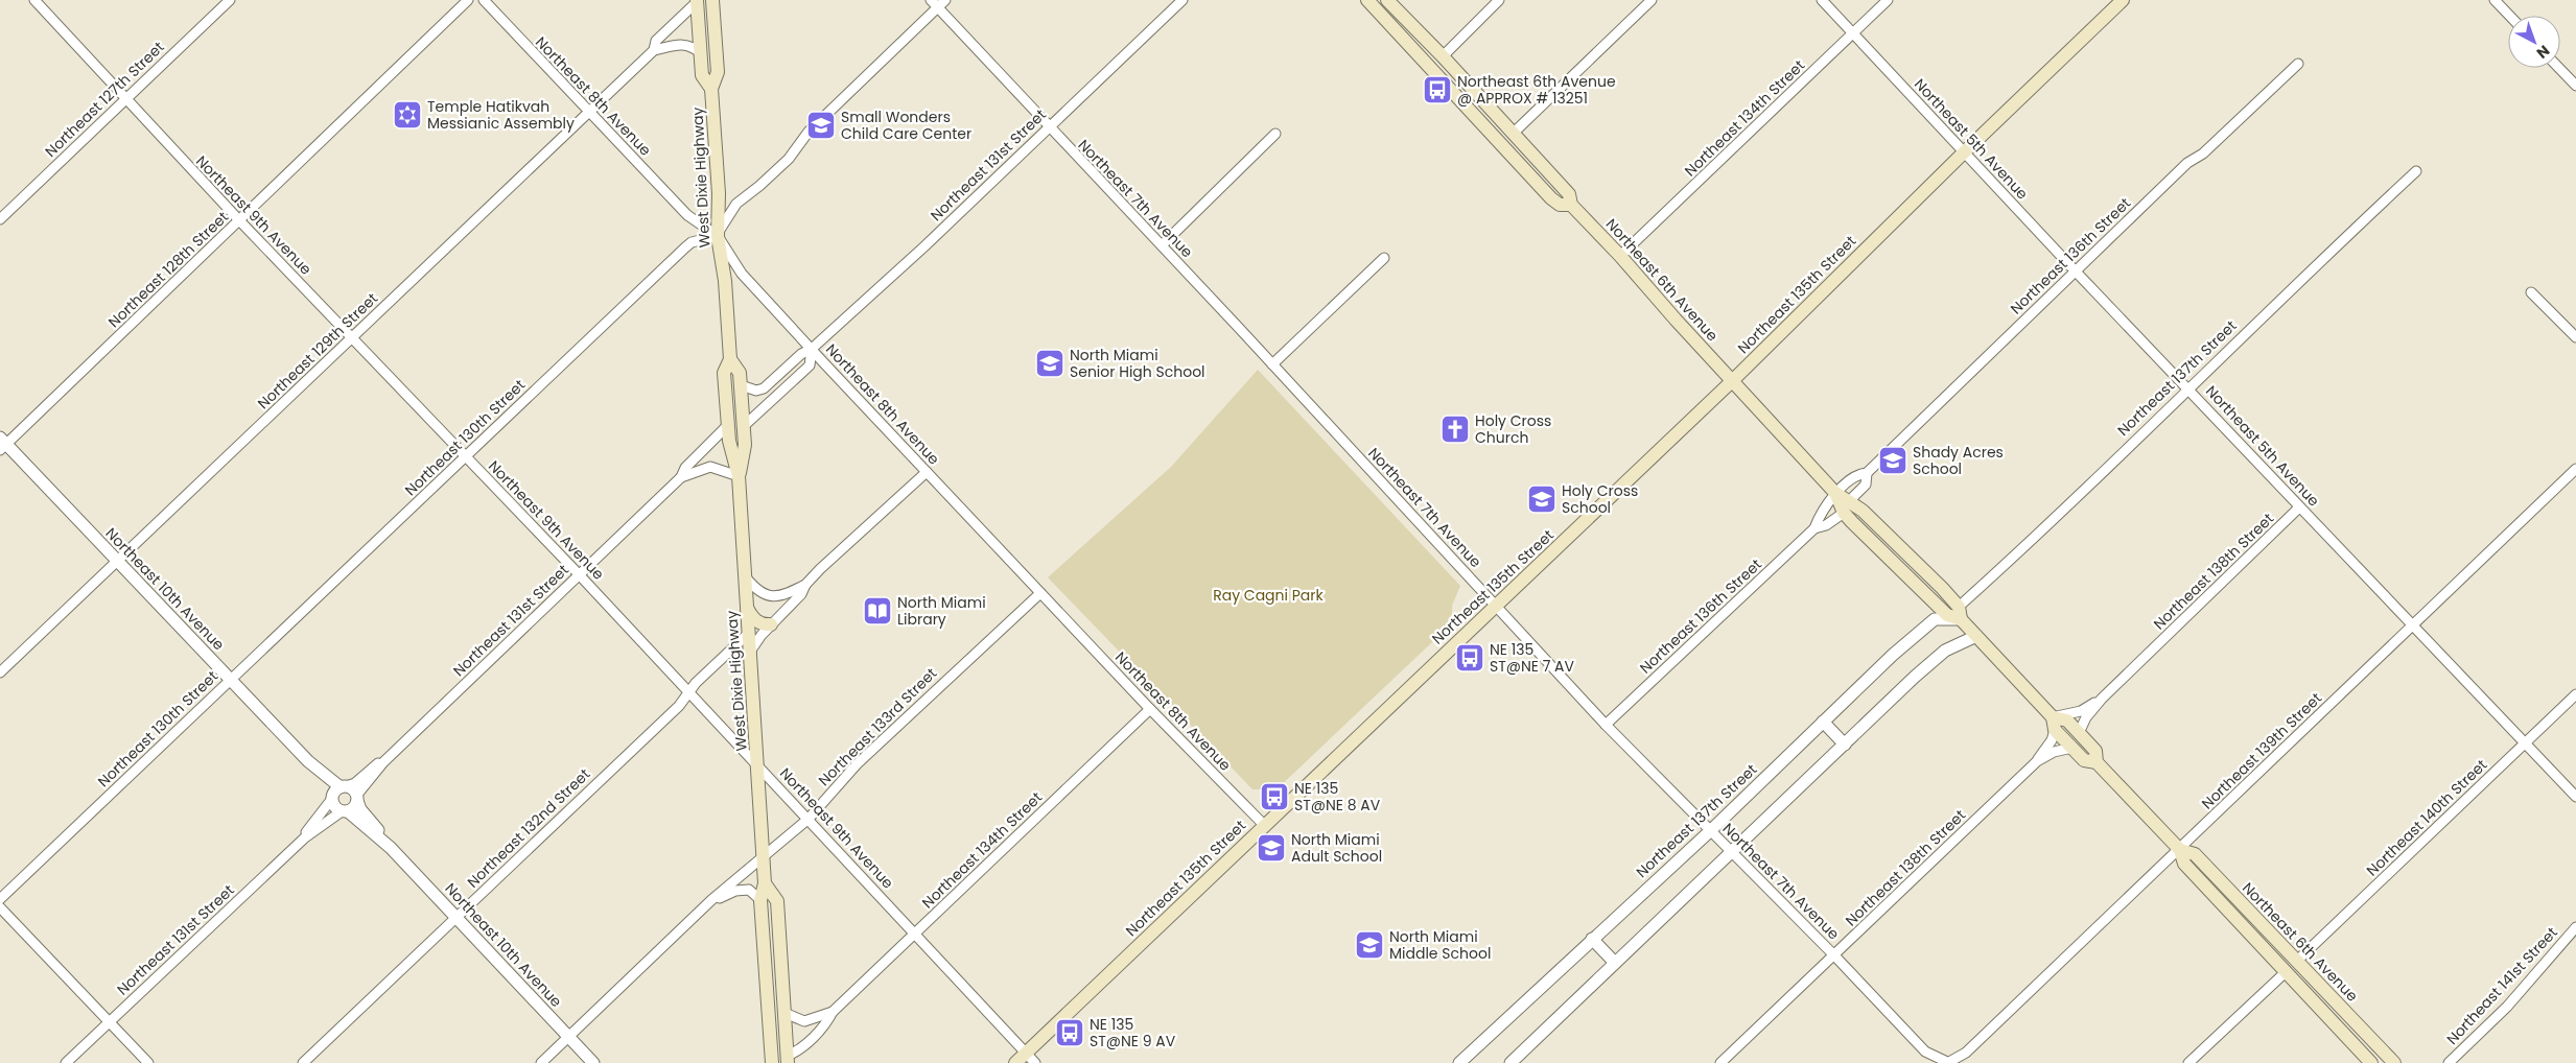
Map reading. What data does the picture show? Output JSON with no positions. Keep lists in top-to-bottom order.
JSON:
{
  "streets": {
    "main road": ["West Dixie Highway", "Northeast 6th Avenue", "Northeast 135th Street"],
    "street": [
      "Northeast 8th Avenue",
      "Northeast 127th Street",
      "Northeast 134th Street",
      "Northeast 5th Avenue",
      "Northeast 131st Street",
      "Northeast 7th Avenue",
      "Northeast 9th Avenue",
      "Northeast 136th Street",
      "Northeast 128th Street",
      "Northeast 129th Street",
      "Northeast 137th Street",
      "Northeast 130th Street",
      "Northeast 138th Street",
      "Northeast 10th Avenue",
      "Northeast 133rd Street",
      "Northeast 139th Street",
      "Northeast 140th Street",
      "Northeast 132nd Street",
      "Northeast 141st Street"
    ]
  },
  "crossings": [
    ["Northeast 8th Avenue", "Northeast 134th Street"],
    ["Northeast 8th Avenue", "Northeast 131st Street"],
    ["Northeast 8th Avenue", "West Dixie Highway"],
    ["Northeast 8th Avenue", "Northeast 135th Street"],
    ["Northeast 8th Avenue", "Northeast 129th Street"],
    ["Northeast 8th Avenue", "Northeast 130th Street"],
    ["Northeast 8th Avenue", "Northeast 133rd Street"],
    ["Northeast 127th Street", "Northeast 9th Avenue"],
    ["Northeast 134th Street", "Northeast 5th Avenue"],
    ["Northeast 134th Street", "West Dixie Highway"],
    ["Northeast 134th Street", "Northeast 9th Avenue"],
    ["Northeast 134th Street", "Northeast 6th Avenue"],
    ["Northeast 5th Avenue", "Northeast 136th Street"],
    ["Northeast 5th Avenue", "Northeast 135th Street"],
    ["Northeast 5th Avenue", "Northeast 137th Street"],
    ["Northeast 5th Avenue", "Northeast 138th Street"],
    ["Northeast 5th Avenue", "Northeast 139th Street"],
    ["Northeast 5th Avenue", "Northeast 140th Street"],
    ["Northeast 131st Street", "West Dixie Highway"],
    ["Northeast 131st Street", "Northeast 7th Avenue"],
    ["Northeast 131st Street", "Northeast 9th Avenue"],
    ["Northeast 131st Street", "Northeast 10th Avenue"],
    ["West Dixie Highway", "Northeast 9th Avenue"],
    ["West Dixie Highway", "Northeast 129th Street"],
    ["West Dixie Highway", "Northeast 130th Street"],
    ["West Dixie Highway", "Northeast 133rd Street"],
    ["West Dixie Highway", "Northeast 132nd Street"],
    ["Northeast 7th Avenue", "Northeast 136th Street"],
    ["Northeast 7th Avenue", "Northeast 135th Street"],
    ["Northeast 7th Avenue", "Northeast 137th Street"],
    ["Northeast 7th Avenue", "Northeast 138th Street"],
    ["Northeast 7th Avenue", "Northeast 139th Street"],
    ["Northeast 9th Avenue", "Northeast 128th Street"],
    ["Northeast 9th Avenue", "Northeast 135th Street"],
    ["Northeast 9th Avenue", "Northeast 129th Street"],
    ["Northeast 9th Avenue", "Northeast 130th Street"],
    ["Northeast 9th Avenue", "Northeast 133rd Street"],
    ["Northeast 9th Avenue", "Northeast 132nd Street"],
    ["Northeast 136th Street", "Northeast 6th Avenue"],
    ["Northeast 128th Street", "Northeast 10th Avenue"],
    ["Northeast 6th Avenue", "Northeast 135th Street"],
    ["Northeast 6th Avenue", "Northeast 137th Street"],
    ["Northeast 6th Avenue", "Northeast 138th Street"],
    ["Northeast 6th Avenue", "Northeast 139th Street"],
    ["Northeast 6th Avenue", "Northeast 140th Street"],
    ["Northeast 129th Street", "Northeast 10th Avenue"],
    ["Northeast 130th Street", "Northeast 10th Avenue"],
    ["Northeast 10th Avenue", "Northeast 133rd Street"],
    ["Northeast 10th Avenue", "Northeast 132nd Street"]
  ],
  "parks": ["Ray Cagni Park"],
  "places": {
    "bus stop": [
      "Northeast 6th Avenue @ APPROX # 13251",
      "NE 135 ST@NE 7 AV",
      "NE 135 ST@NE 8 AV",
      "NE 135 ST@NE 9 AV"
    ],
    "synagogue": ["Temple Hatikvah Messianic Assembly"],
    "school or university": [
      "Small Wonders Child Care Center",
      "North Miami Senior High School",
      "Shady Acres School",
      "Holy Cross School",
      "North Miami Adult School",
      "North Miami Middle School"
    ],
    "church": ["Holy Cross Church"],
    "library": ["North Miami Library"]
  },
  "north": "bottom right"
}
